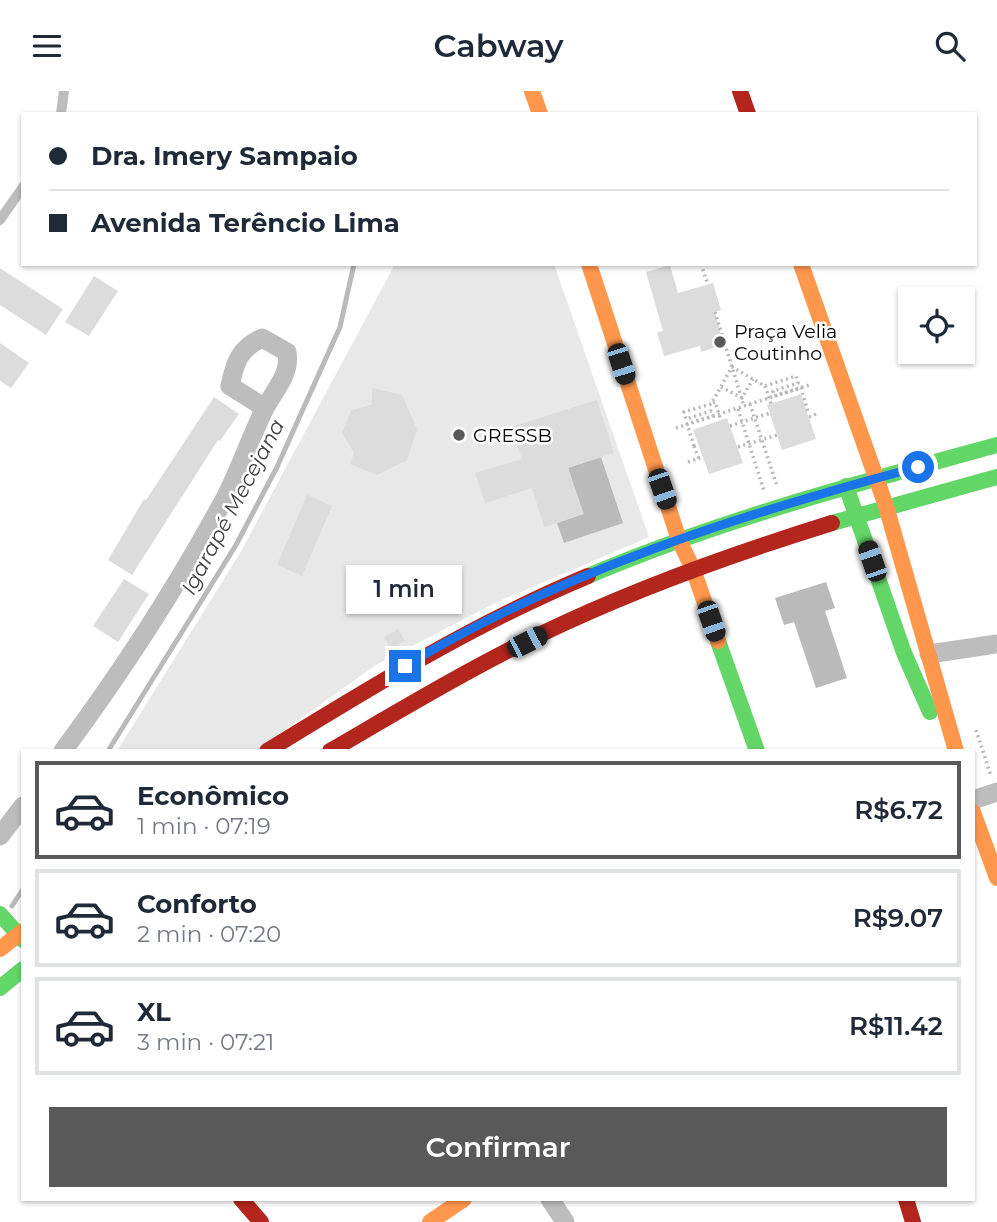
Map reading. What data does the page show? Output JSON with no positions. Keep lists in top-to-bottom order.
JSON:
{
  "water": ["Igarapé Mecejana"],
  "places": ["Praça Velia Coutinho", "GRESSB"],
  "page": {
    "header": "Cabway",
    "banner": ["Dra. Imery Sampaio", "Avenida Terêncio Lima"],
    "bubble": "1 min",
    "list": [
      {
        "name": "Econômico",
        "note": "1 min · 07:19",
        "value": "R$6.72"
      },
      {
        "name": "Conforto",
        "note": "2 min · 07:20",
        "value": "R$9.07"
      },
      {
        "name": "XL",
        "note": "3 min · 07:21",
        "value": "R$11.42"
      }
    ],
    "buttons": "Confirmar"
  }
}
